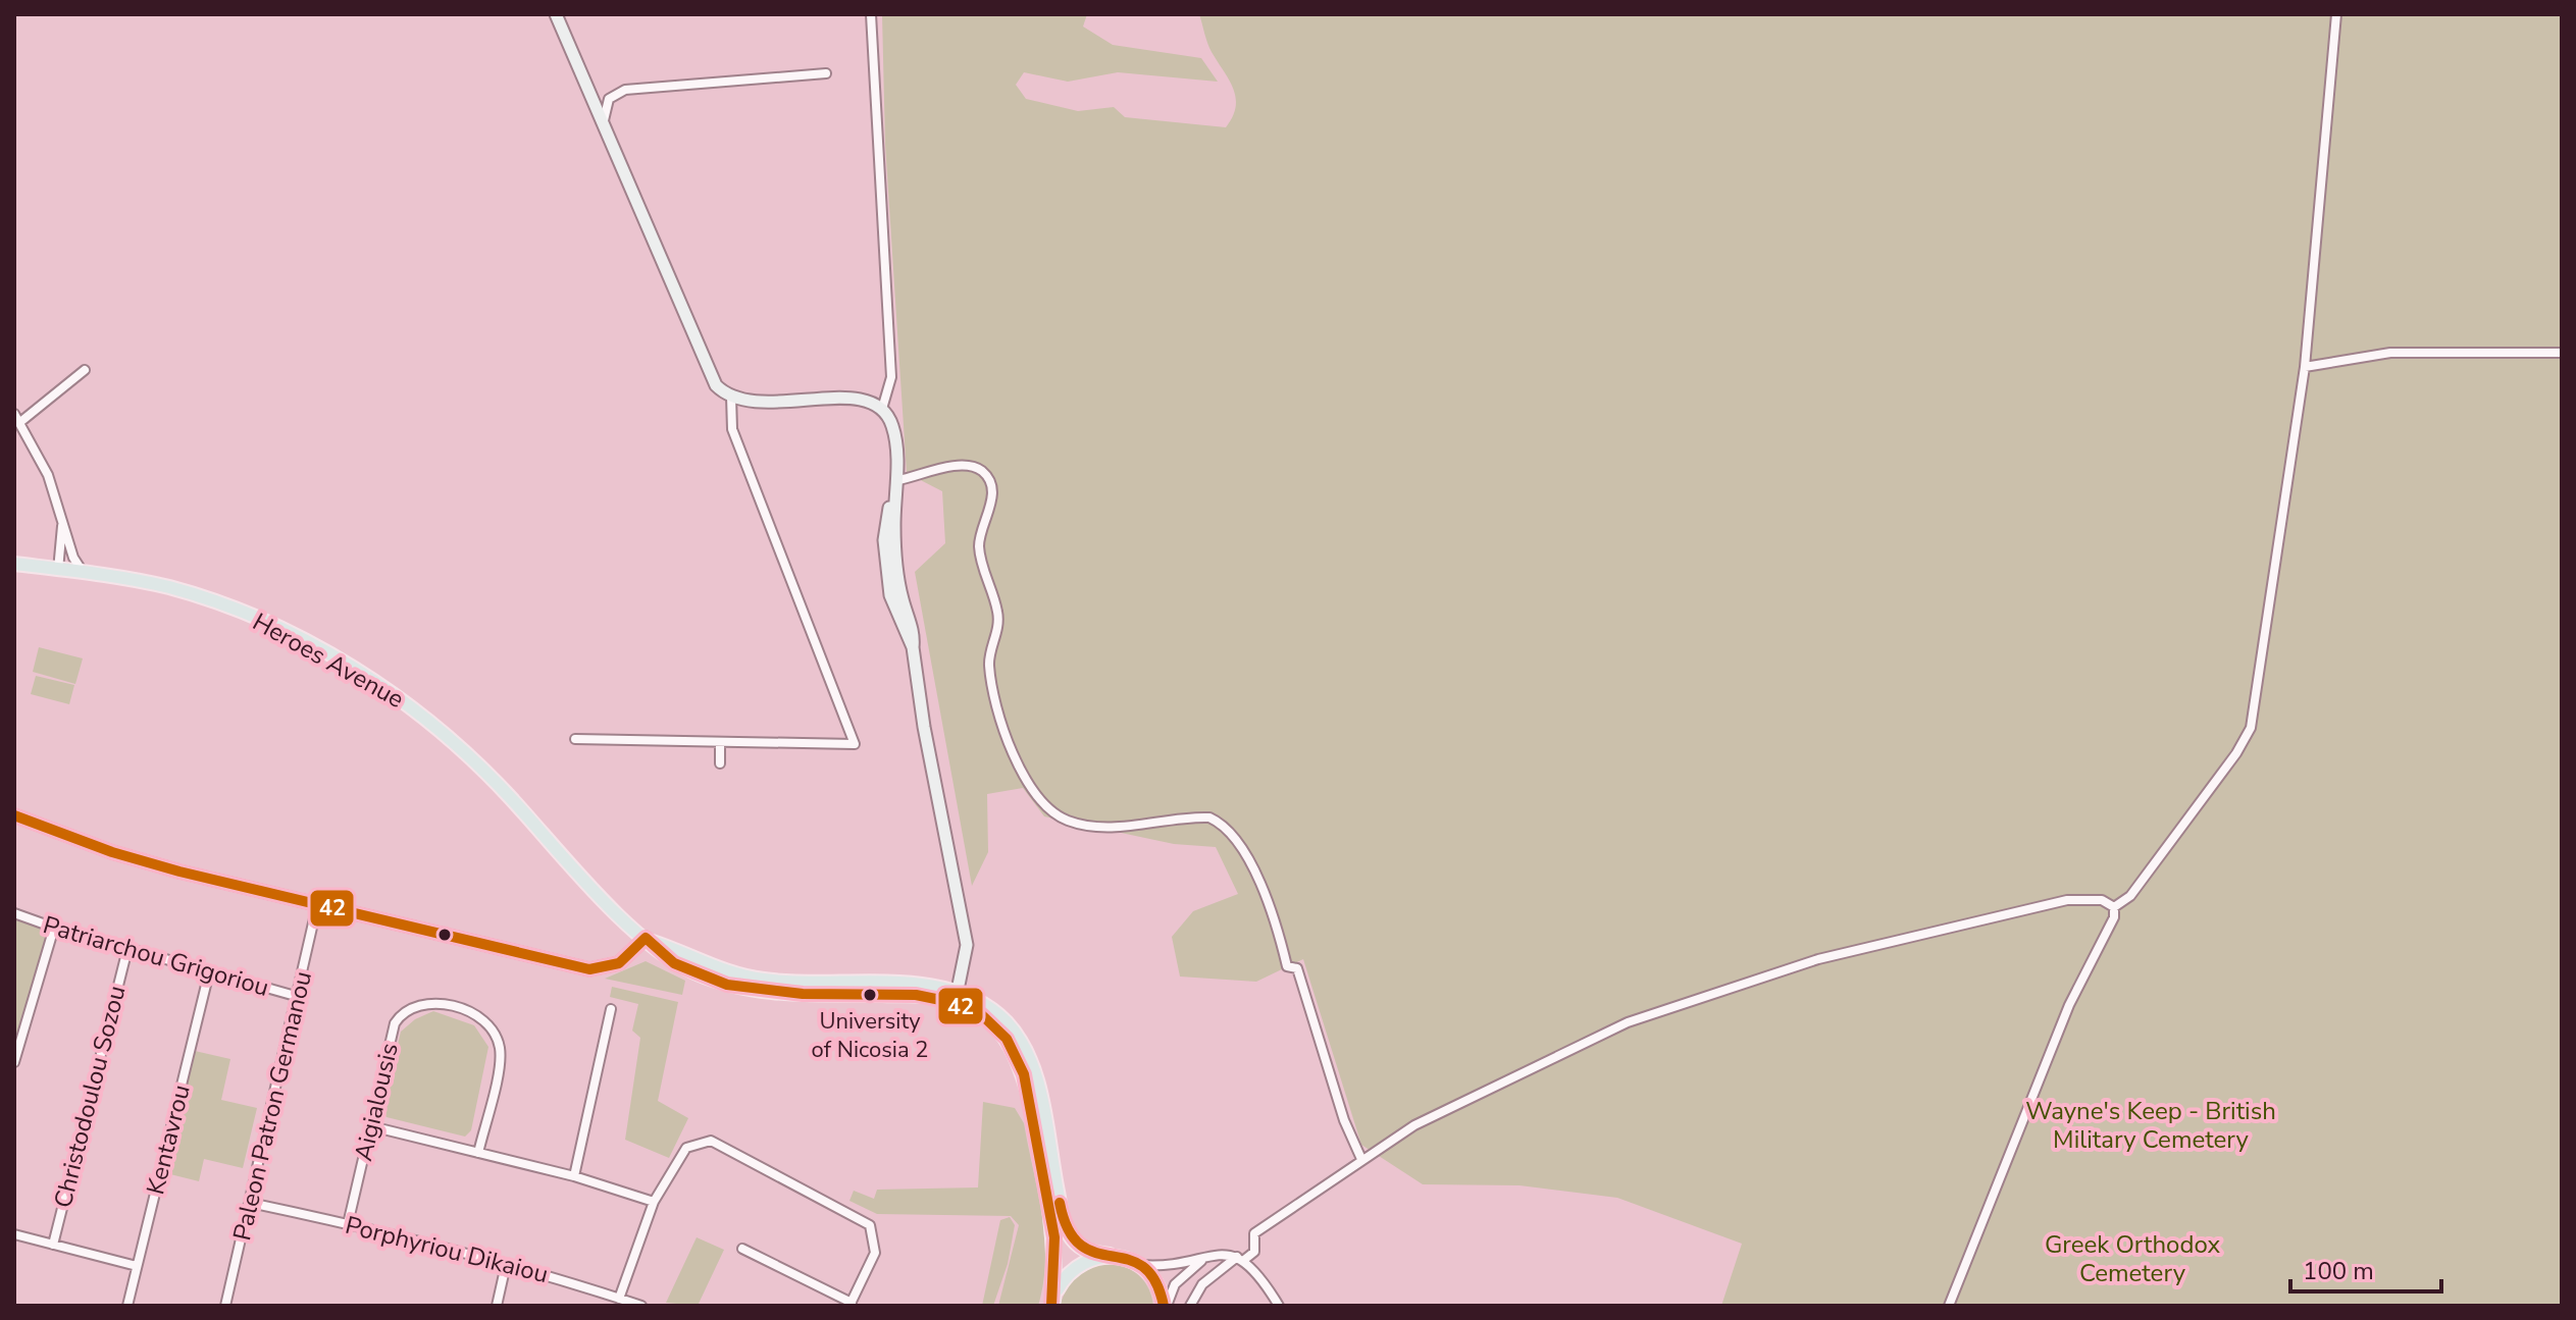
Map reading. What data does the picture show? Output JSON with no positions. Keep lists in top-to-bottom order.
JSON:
{
  "streets": {
    "main road": ["Heroes Avenue"],
    "street": [
      "Patriarchou Grigoriou",
      "Christodoulou Sozou",
      "Aigialousis",
      "Paleon Patron Germanou",
      "Kentavrou",
      "Porphyriou Dikaiou"
    ]
  },
  "crossings": [
    ["Patriarchou Grigoriou", "Christodoulou Sozou"],
    ["Patriarchou Grigoriou", "Paleon Patron Germanou"],
    ["Patriarchou Grigoriou", "Kentavrou"],
    ["Aigialousis", "Porphyriou Dikaiou"],
    ["Paleon Patron Germanou", "Porphyriou Dikaiou"]
  ],
  "parks": ["Wayne's Keep - British Military Cemetery", "Greek Orthodox Cemetery"],
  "places": ["University of Nicosia 2"],
  "lines": ["transit line 42"],
  "scale_bar": "100 m"
}
